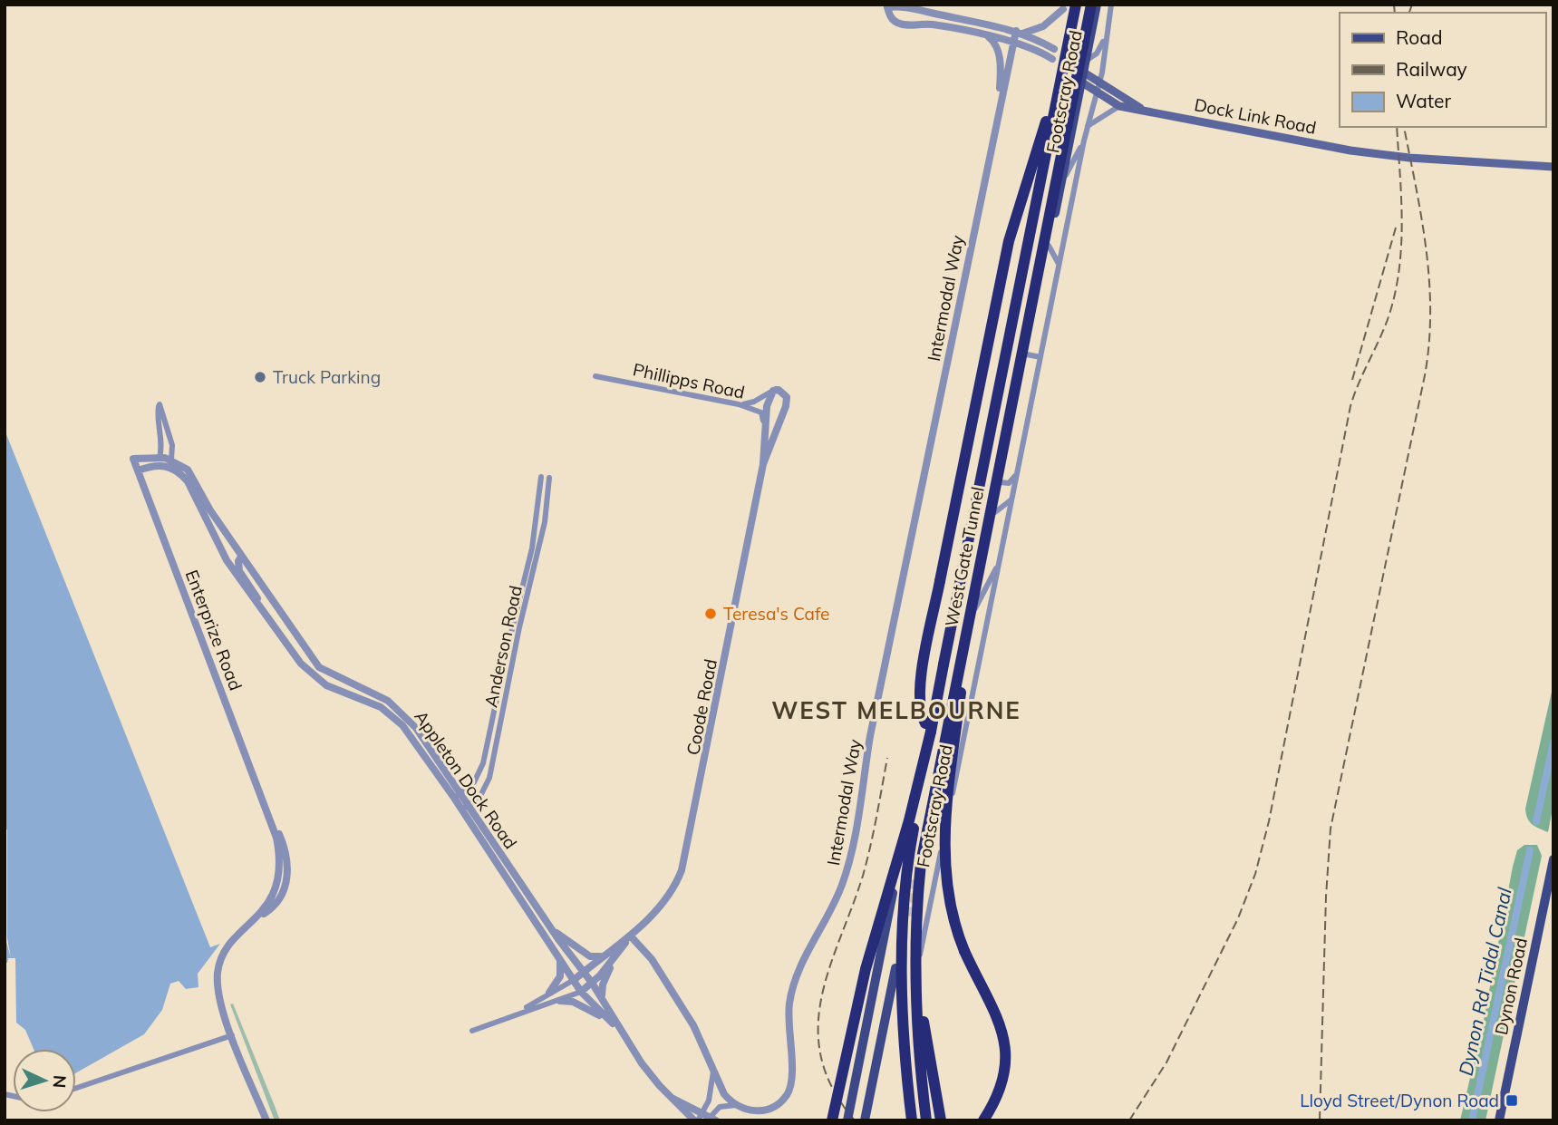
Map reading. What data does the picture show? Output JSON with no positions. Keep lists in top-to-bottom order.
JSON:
{
  "streets": {
    "highway": ["West Gate Tunnel"],
    "main road": ["Footscray Road", "Dock Link Road", "Dynon Road"],
    "street": [
      "Intermodal Way",
      "Phillipps Road",
      "Enterprize Road",
      "Anderson Road",
      "Coode Road",
      "Appleton Dock Road"
    ]
  },
  "crossings": [
    ["Footscray Road", "Dock Link Road"],
    ["Footscray Road", "West Gate Tunnel"],
    ["Phillipps Road", "Coode Road"],
    ["Enterprize Road", "Appleton Dock Road"],
    ["Anderson Road", "Appleton Dock Road"],
    ["Coode Road", "Appleton Dock Road"]
  ],
  "districts": ["WEST MELBOURNE"],
  "water": ["Dynon Rd Tidal Canal"],
  "places": {
    "other": ["Truck Parking", "Teresa's Cafe"],
    "transit": ["Lloyd Street/Dynon Road"]
  },
  "legend": ["Road", "Railway", "Water"],
  "north": "right"
}
